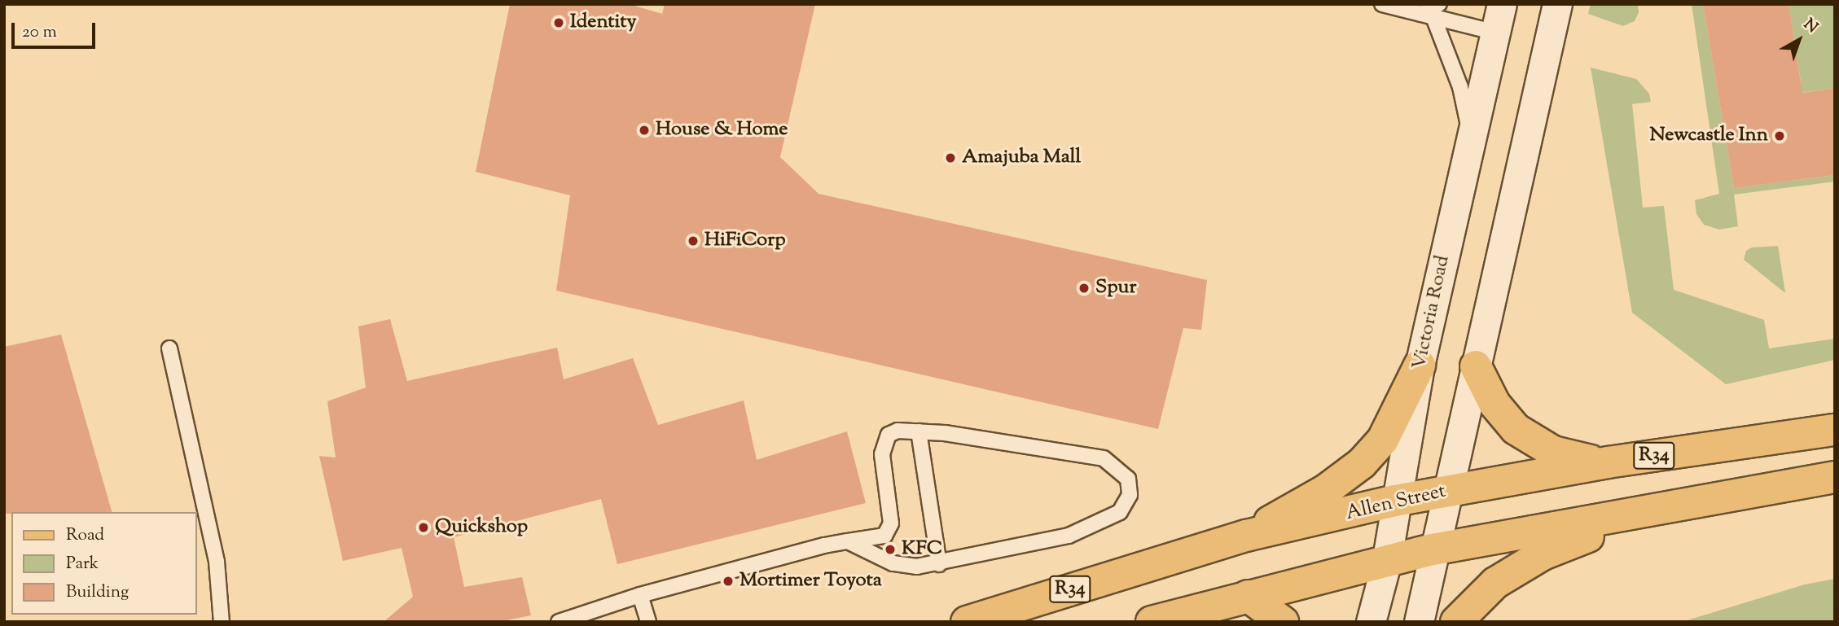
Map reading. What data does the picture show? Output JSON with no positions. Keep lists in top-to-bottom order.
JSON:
{
  "streets": {
    "main road": ["R34", "Allen Street"],
    "street": ["Victoria Road"]
  },
  "crossings": [
    ["Victoria Road", "Allen Street"]
  ],
  "places": [
    "Identity",
    "House & Home",
    "Newcastle Inn",
    "Amajuba Mall",
    "HiFiCorp",
    "Spur",
    "Quickshop",
    "KFC",
    "Mortimer Toyota"
  ],
  "legend": ["Road", "Park", "Building"],
  "scale_bar": "20 m",
  "north": "top right"
}
